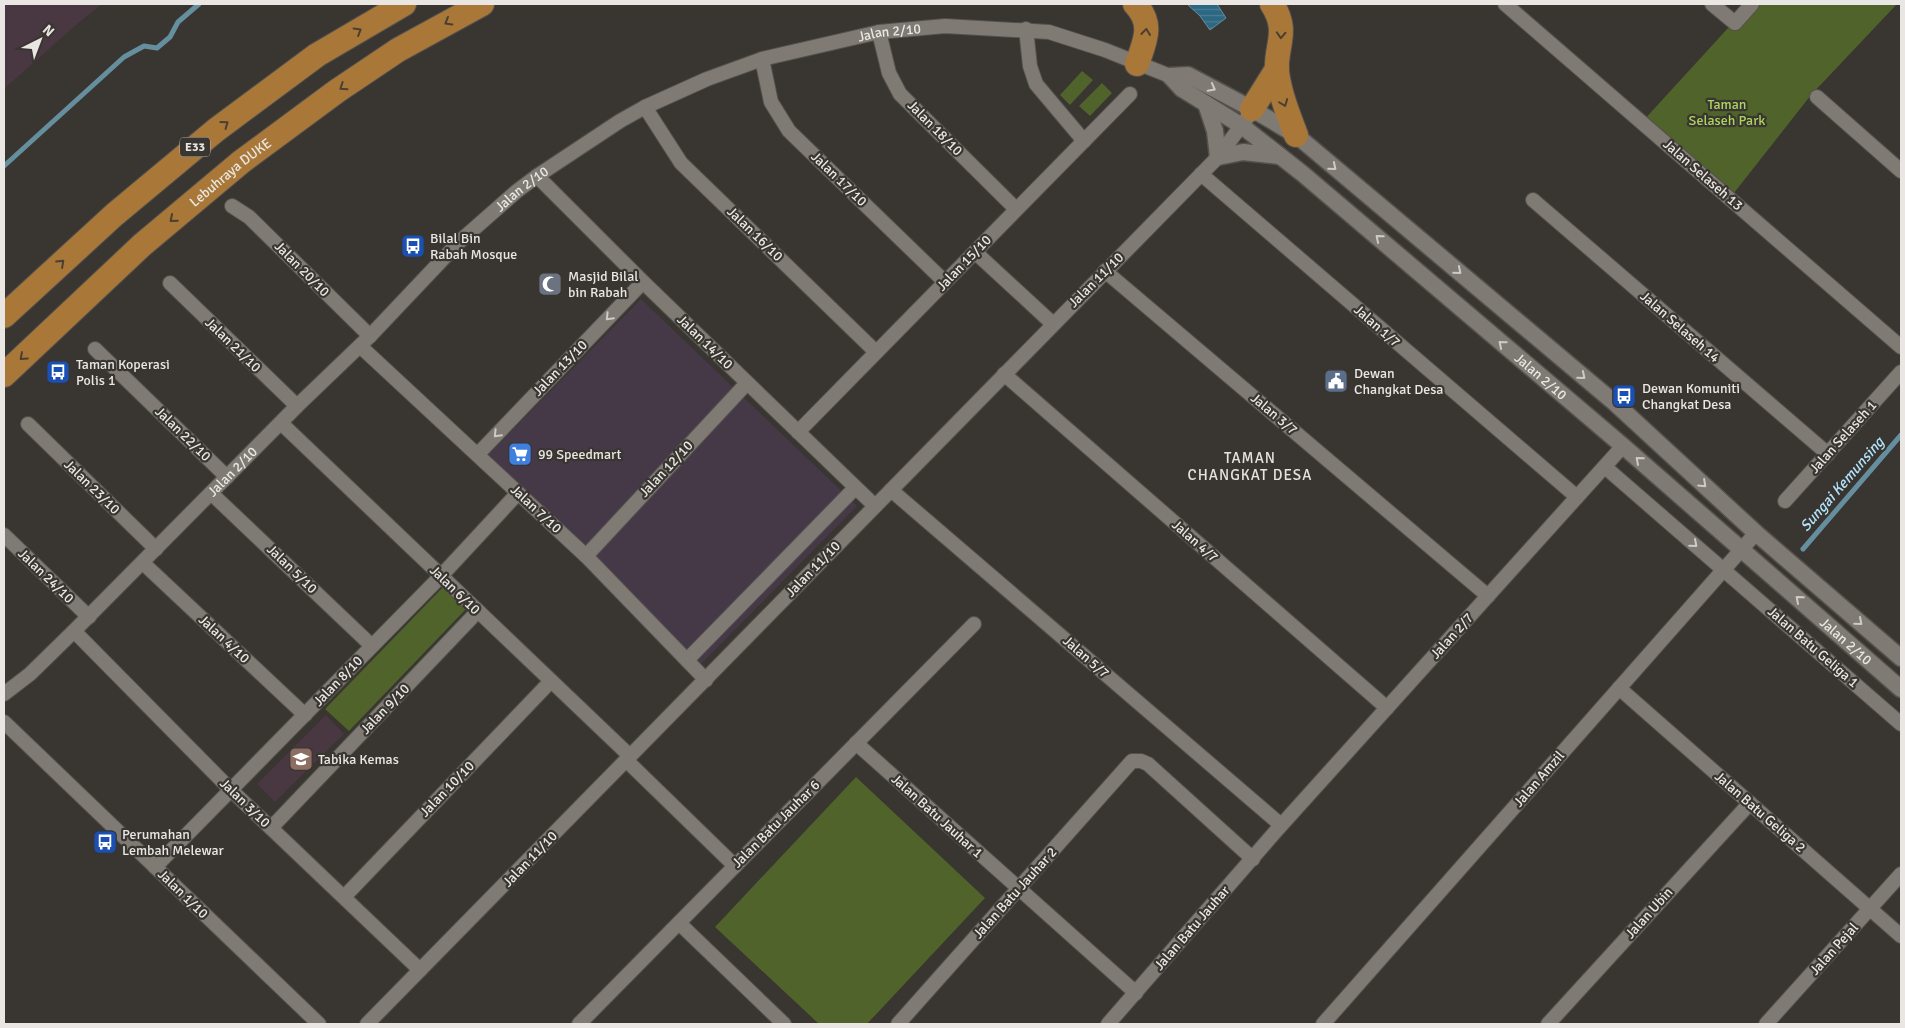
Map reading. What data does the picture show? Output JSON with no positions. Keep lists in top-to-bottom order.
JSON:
{
  "streets": {
    "highway": ["E33", "Lebuhraya DUKE"],
    "street": [
      "Jalan 2/10",
      "Jalan 18/10",
      "Jalan Selaseh 13",
      "Jalan 17/10",
      "Jalan 16/10",
      "Jalan 15/10",
      "Jalan 20/10",
      "Jalan 11/10",
      "Jalan 1/7",
      "Jalan Selaseh 14",
      "Jalan 14/10",
      "Jalan 21/10",
      "Jalan 13/10",
      "Jalan 3/7",
      "Jalan 22/10",
      "Jalan Selaseh 1",
      "Jalan 12/10",
      "Jalan 23/10",
      "Jalan 7/10",
      "Jalan 4/7",
      "Jalan 5/10",
      "Jalan 24/10",
      "Jalan 6/10",
      "Jalan 2/7",
      "Jalan 4/10",
      "Jalan Batu Geliga 1",
      "Jalan 5/7",
      "Jalan 8/10",
      "Jalan 9/10",
      "Jalan Amzil",
      "Jalan 10/10",
      "Jalan 3/10",
      "Jalan Batu Geliga 2",
      "Jalan Batu Jauhar 1",
      "Jalan Batu Jauhar 6",
      "Jalan Batu Jauhar 2",
      "Jalan 1/10",
      "Jalan Ubin",
      "Jalan Batu Jauhar",
      "Jalan Pejal"
    ]
  },
  "crossings": [
    ["Jalan 2/10", "Jalan 18/10"],
    ["Jalan 2/10", "Jalan 17/10"],
    ["Jalan 2/10", "Jalan 16/10"],
    ["Jalan 2/10", "Jalan 20/10"],
    ["Jalan 2/10", "Jalan 11/10"],
    ["Jalan 2/10", "Jalan 14/10"],
    ["Jalan 2/10", "Jalan 21/10"],
    ["Jalan 2/10", "Jalan 22/10"],
    ["Jalan 2/10", "Jalan 23/10"],
    ["Jalan 2/10", "Jalan 7/10"],
    ["Jalan 2/10", "Jalan 5/10"],
    ["Jalan 2/10", "Jalan 24/10"],
    ["Jalan 2/10", "Jalan 6/10"],
    ["Jalan 2/10", "Jalan 2/7"],
    ["Jalan 2/10", "Jalan 4/10"],
    ["Jalan 2/10", "Jalan Amzil"],
    ["Jalan 2/10", "Jalan 3/10"],
    ["Jalan 18/10", "Jalan 15/10"],
    ["Jalan 17/10", "Jalan 15/10"],
    ["Jalan 16/10", "Jalan 15/10"],
    ["Jalan 15/10", "Jalan 14/10"],
    ["Jalan 20/10", "Jalan 7/10"],
    ["Jalan 11/10", "Jalan 1/7"],
    ["Jalan 11/10", "Jalan 14/10"],
    ["Jalan 11/10", "Jalan 3/7"],
    ["Jalan 11/10", "Jalan 7/10"],
    ["Jalan 11/10", "Jalan 4/7"],
    ["Jalan 11/10", "Jalan 6/10"],
    ["Jalan 11/10", "Jalan 5/7"],
    ["Jalan 11/10", "Jalan 3/10"],
    ["Jalan 1/7", "Jalan 2/7"],
    ["Jalan Selaseh 14", "Jalan Selaseh 1"],
    ["Jalan 14/10", "Jalan 13/10"],
    ["Jalan 14/10", "Jalan 12/10"],
    ["Jalan 13/10", "Jalan 7/10"],
    ["Jalan 3/7", "Jalan 2/7"],
    ["Jalan 12/10", "Jalan 7/10"],
    ["Jalan 7/10", "Jalan 8/10"],
    ["Jalan 4/7", "Jalan 2/7"],
    ["Jalan 5/10", "Jalan 8/10"],
    ["Jalan 6/10", "Jalan 8/10"],
    ["Jalan 6/10", "Jalan 9/10"],
    ["Jalan 6/10", "Jalan 10/10"],
    ["Jalan 6/10", "Jalan Batu Jauhar 6"],
    ["Jalan 2/7", "Jalan Batu Geliga 1"],
    ["Jalan 2/7", "Jalan 5/7"],
    ["Jalan 2/7", "Jalan Batu Jauhar"],
    ["Jalan 4/10", "Jalan 8/10"],
    ["Jalan Batu Geliga 1", "Jalan Amzil"],
    ["Jalan 5/7", "Jalan Batu Jauhar"],
    ["Jalan 8/10", "Jalan 3/10"],
    ["Jalan 8/10", "Jalan 1/10"],
    ["Jalan 9/10", "Jalan 3/10"],
    ["Jalan Amzil", "Jalan Batu Geliga 2"],
    ["Jalan 10/10", "Jalan 3/10"],
    ["Jalan Batu Geliga 2", "Jalan Ubin"],
    ["Jalan Batu Geliga 2", "Jalan Pejal"],
    ["Jalan Batu Jauhar 1", "Jalan Batu Jauhar 6"],
    ["Jalan Batu Jauhar 1", "Jalan Batu Jauhar 2"],
    ["Jalan Batu Jauhar 1", "Jalan Batu Jauhar"],
    ["Jalan Batu Jauhar 2", "Jalan Batu Jauhar"]
  ],
  "one_way": ["Jalan 13/10", "Jalan Batu Geliga 1"],
  "districts": ["TAMAN CHANGKAT DESA"],
  "water": ["Sungai Kemunsing"],
  "parks": ["Taman Selaseh Park"],
  "places": {
    "bus stop": [
      "Bilal Bin Rabah Mosque",
      "Taman Koperasi Polis 1",
      "Dewan Komuniti Changkat Desa",
      "Perumahan Lembah Melewar"
    ],
    "mosque": ["Masjid Bilal bin Rabah"],
    "public building": ["Dewan Changkat Desa"],
    "supermarket": ["99 Speedmart"],
    "school or university": ["Tabika Kemas"]
  },
  "north": "top right"
}
